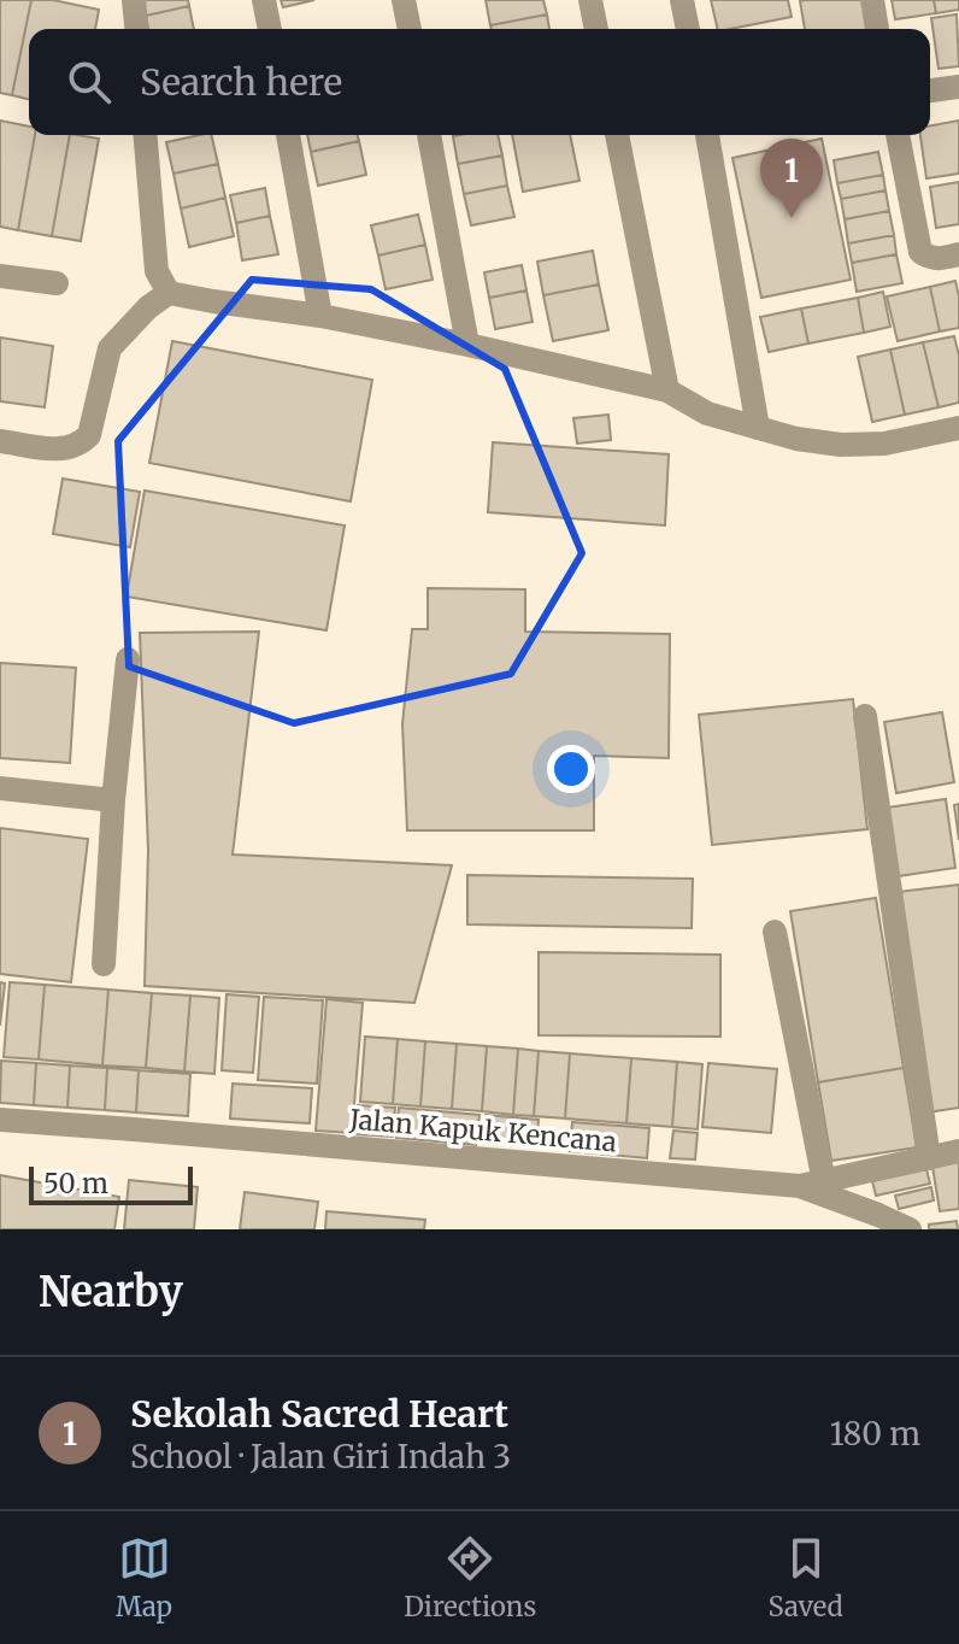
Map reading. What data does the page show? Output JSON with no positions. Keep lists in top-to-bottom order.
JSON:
{
  "streets": {
    "street": ["Jalan Kapuk Kencana"]
  },
  "scale_bar": "50 m",
  "page": {
    "search": "Search here",
    "pins": "1",
    "scale": "50 m",
    "heading": "Nearby",
    "list": [
      {
        "mark": "1",
        "name": "Sekolah Sacred Heart",
        "note": "School · Jalan Giri Indah 3",
        "value": "180 m"
      }
    ],
    "nav": ["Map", "Directions", "Saved"]
  }
}
